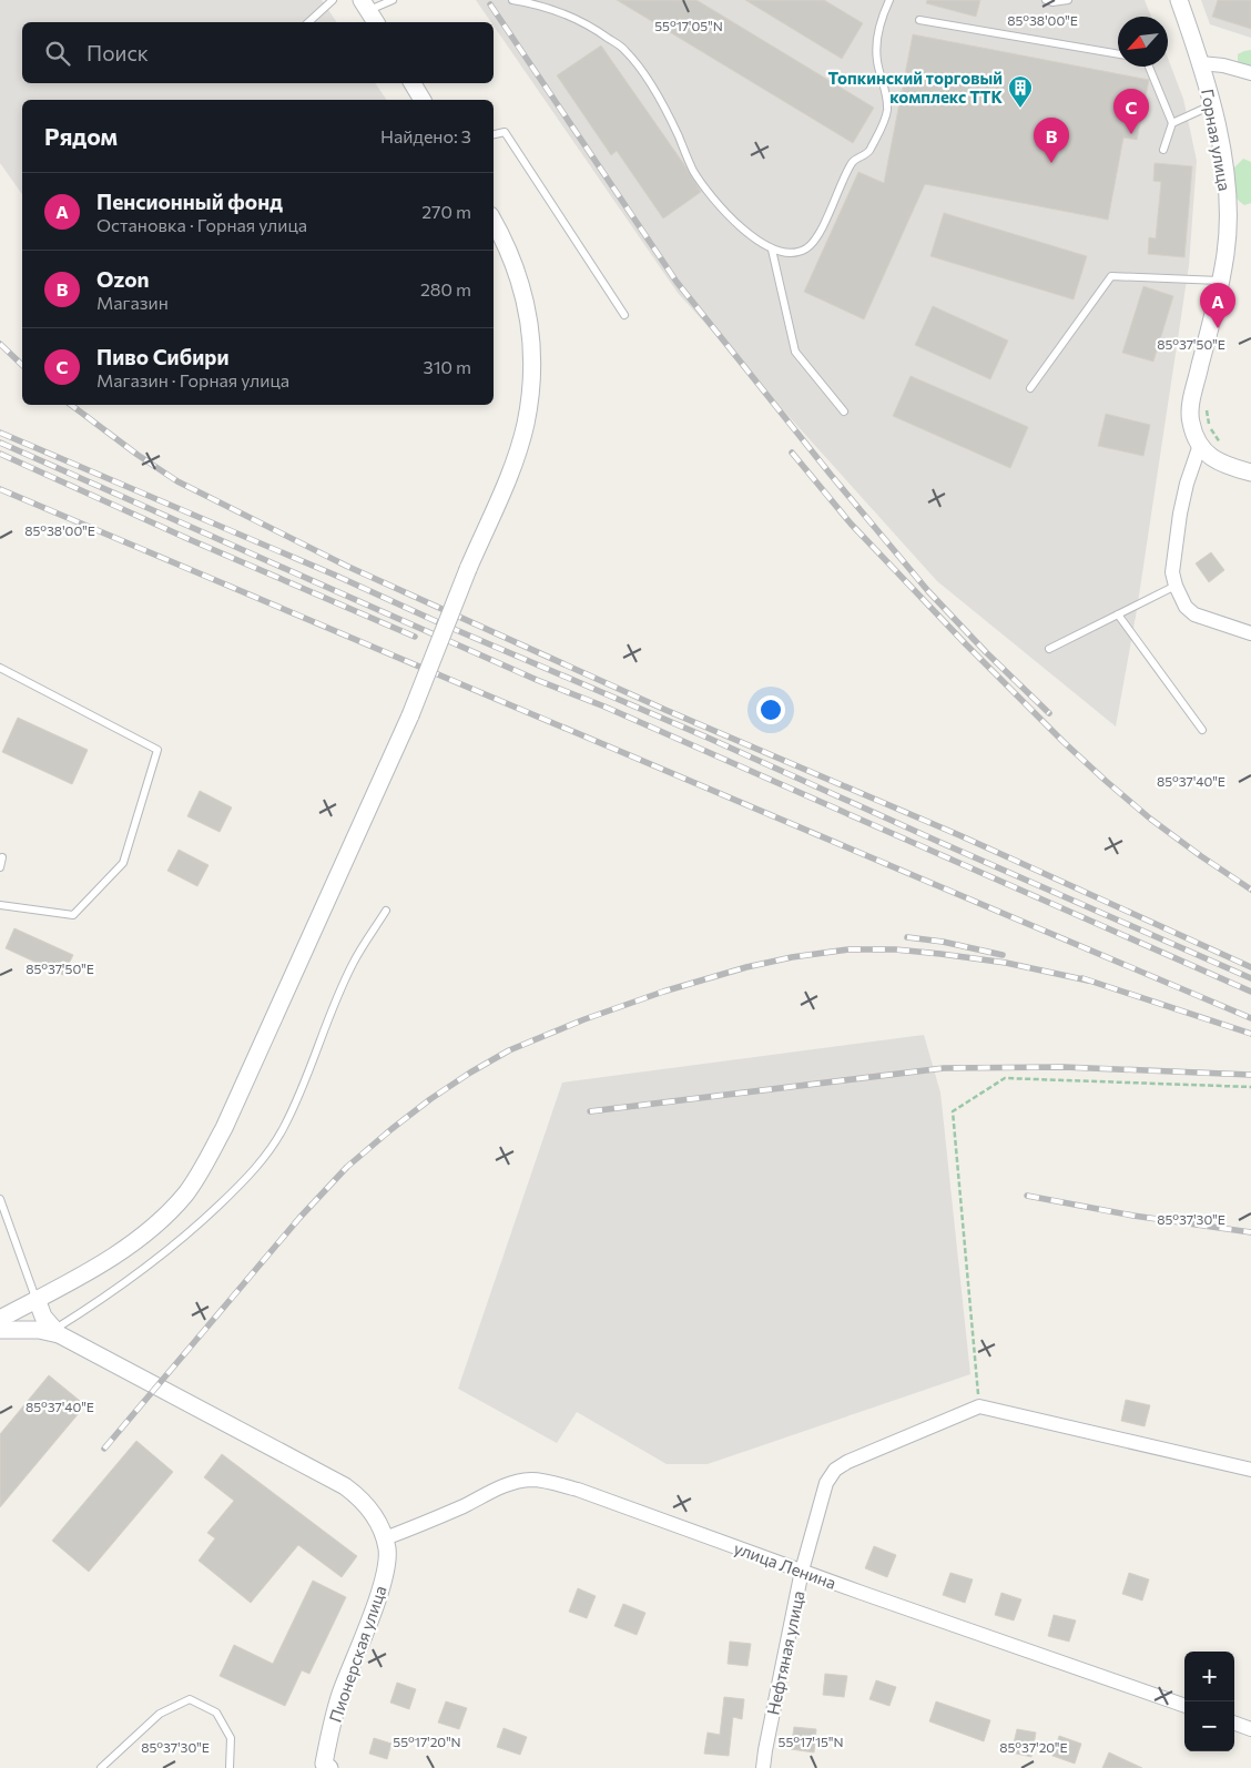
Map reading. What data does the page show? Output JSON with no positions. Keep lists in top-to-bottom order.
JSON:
{
  "streets": {
    "street": [
      "Горная улица",
      "улица Ленина",
      "Нефтяная улица",
      "Пионерская улица"
    ]
  },
  "crossings": [
    ["улица Ленина", "Нефтяная улица"],
    ["улица Ленина", "Пионерская улица"]
  ],
  "places": {
    "building": ["Топкинский торговый комплекс ТТК"]
  },
  "north": "bottom left",
  "page": {
    "search": "Поиск",
    "pins": ["C", "B", "A"],
    "heading": ["Рядом", "Найдено: 3"],
    "list": [
      {
        "mark": "A",
        "name": "Пенсионный фонд",
        "note": "Остановка · Горная улица",
        "value": "270 m"
      },
      {
        "mark": "B",
        "name": "Ozon",
        "note": "Магазин",
        "value": "280 m"
      },
      {
        "mark": "C",
        "name": "Пиво Сибири",
        "note": "Магазин · Горная улица",
        "value": "310 m"
      }
    ],
    "map_buttons": ["+", "−"]
  },
  "coordinates": [
    "85°38'00\"E",
    "55°17'05\"N",
    "85°37'50\"E",
    "85°37'40\"E",
    "85°37'30\"E",
    "55°17'20\"N",
    "55°17'15\"N",
    "85°37'20\"E"
  ]
}
